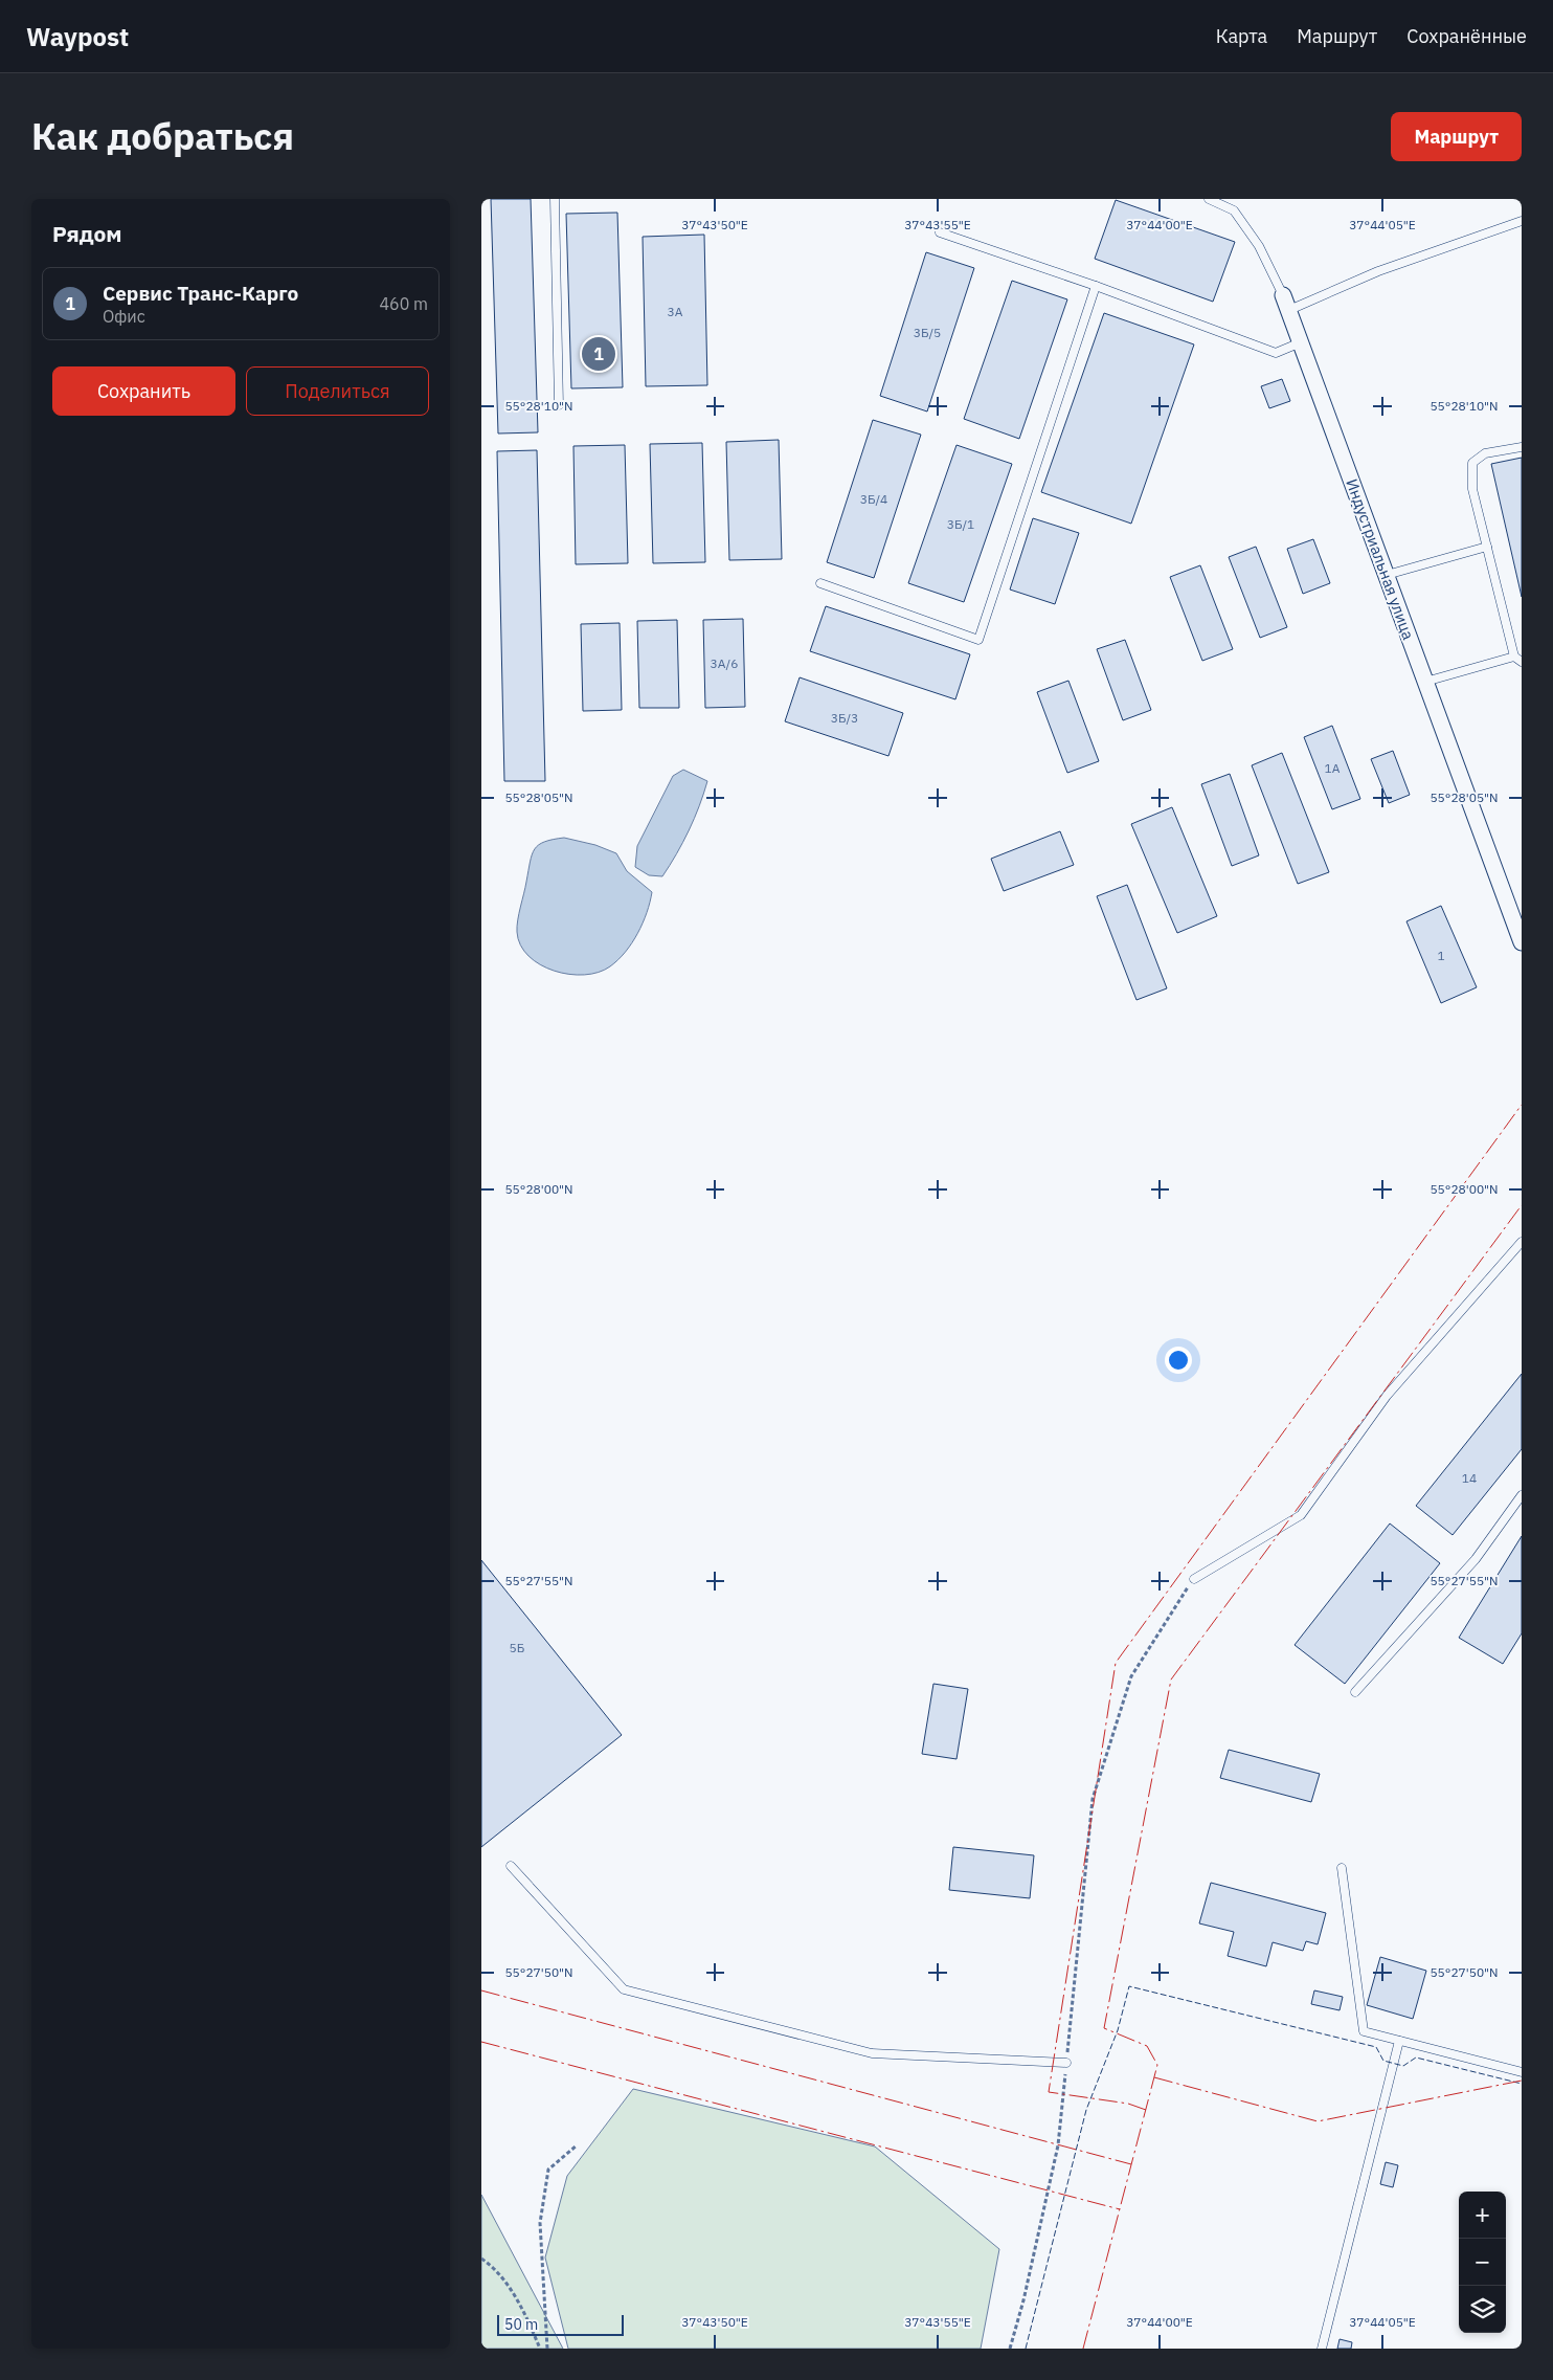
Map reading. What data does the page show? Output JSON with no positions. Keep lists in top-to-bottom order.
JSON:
{
  "streets": {
    "street": ["Индустриальная улица"]
  },
  "house_numbers": [
    "3А",
    "3Б/5",
    "3Б/4",
    "3Б/1",
    "3А/6",
    "3Б/3",
    "1А",
    "1",
    "14",
    "5Б"
  ],
  "scale_bar": "50 m",
  "page": {
    "header": "Waypost",
    "nav": ["Карта", "Маршрут", "Сохранённые"],
    "title": "Как добраться",
    "buttons": [
      "Маршрут",
      ["Сохранить", "Поделиться"]
    ],
    "heading": "Рядом",
    "list": [
      {
        "mark": "1",
        "name": "Сервис Транс-Карго",
        "note": "Офис",
        "value": "460 m"
      }
    ],
    "pins": "1",
    "map_buttons": ["+", "−"],
    "scale": "50 m"
  },
  "coordinates": [
    "37°43'50\"E",
    "37°43'55\"E",
    "37°44'00\"E",
    "37°44'05\"E",
    "55°28'10\"N",
    "55°28'05\"N",
    "55°28'00\"N",
    "55°27'55\"N",
    "55°27'50\"N"
  ]
}
